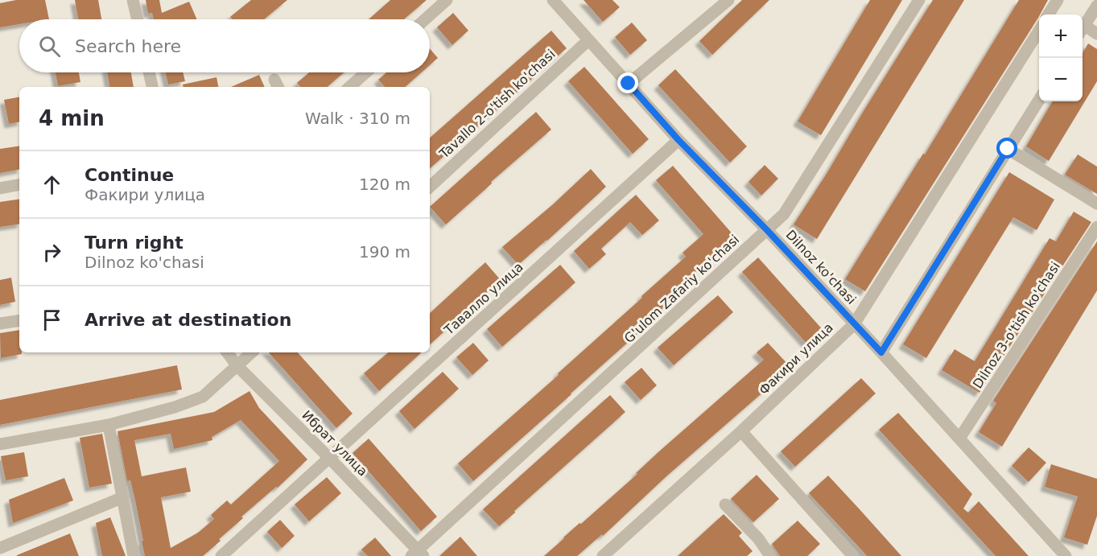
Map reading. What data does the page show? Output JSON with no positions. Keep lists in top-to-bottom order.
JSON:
{
  "streets": {
    "street": [
      "Tavallo 2-o'tish ko'chasi",
      "Dilnoz ko'chasi",
      "G'ulom Zafariy ko'chasi",
      "Тавалло улица",
      "Dilnoz 3-o'tish ko'chasi",
      "Факири улица",
      "Ибрат улица"
    ]
  },
  "crossings": [
    ["Tavallo 2-o'tish ko'chasi", "Dilnoz ko'chasi"],
    ["Dilnoz ko'chasi", "G'ulom Zafariy ko'chasi"],
    ["Dilnoz ko'chasi", "Тавалло улица"],
    ["Dilnoz ko'chasi", "Dilnoz 3-o'tish ko'chasi"],
    ["Dilnoz ko'chasi", "Факири улица"],
    ["G'ulom Zafariy ko'chasi", "Ибрат улица"],
    ["Тавалло улица", "Ибрат улица"]
  ],
  "page": {
    "map_buttons": ["+", "−"],
    "search": "Search here",
    "heading": ["4 min", "Walk · 310 m"],
    "list": [
      ["Continue", "Факири улица", "120 m"],
      ["Turn right", "Dilnoz ko'chasi", "190 m"],
      "Arrive at destination"
    ]
  }
}
